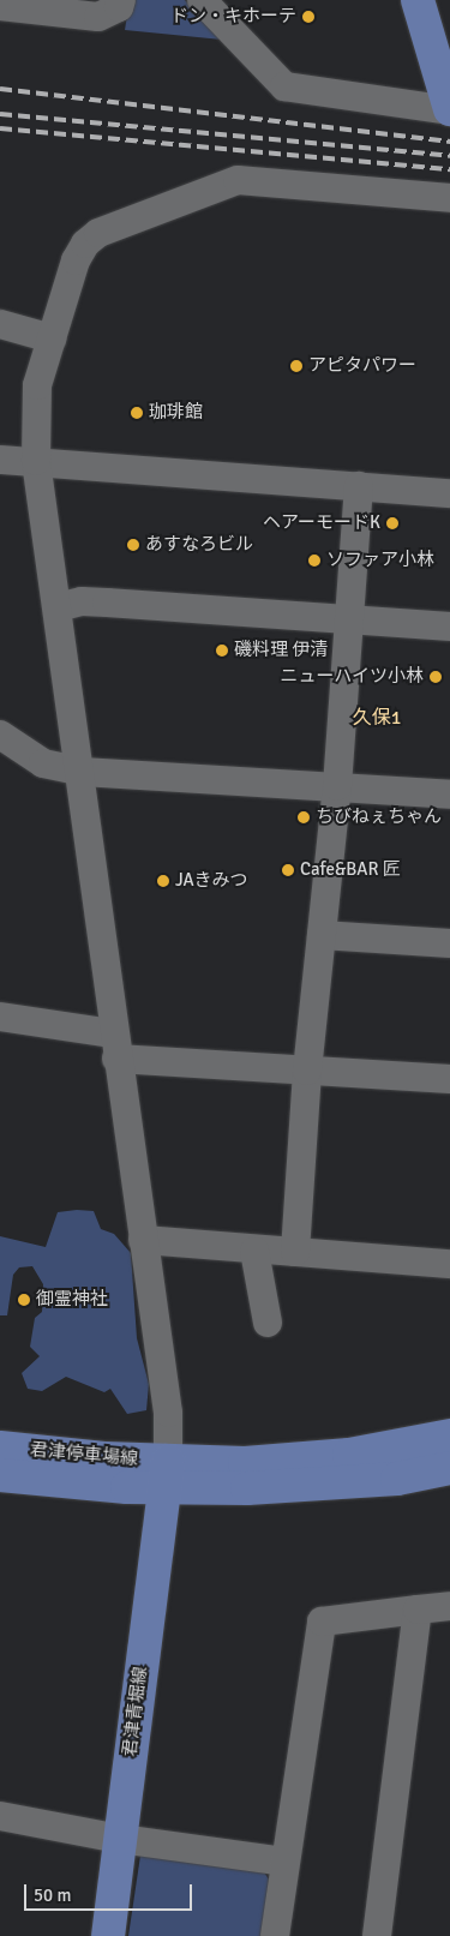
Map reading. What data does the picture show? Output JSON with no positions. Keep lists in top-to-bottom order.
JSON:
{
  "streets": {
    "main road": ["君津停車場線", "君津青堀線"]
  },
  "crossings": [
    ["君津停車場線", "君津青堀線"]
  ],
  "districts": ["久保1"],
  "places": [
    "ドン・キホーテ",
    "アピタパワー",
    "珈琲館",
    "ヘアーモードK",
    "あすなろビル",
    "ソファア小林",
    "磯料理 伊清",
    "ニューハイツ小林",
    "ちびねぇちゃん",
    "Cafe&BAR 匠",
    "JAきみつ",
    "御霊神社"
  ],
  "scale_bar": "50 m"
}
